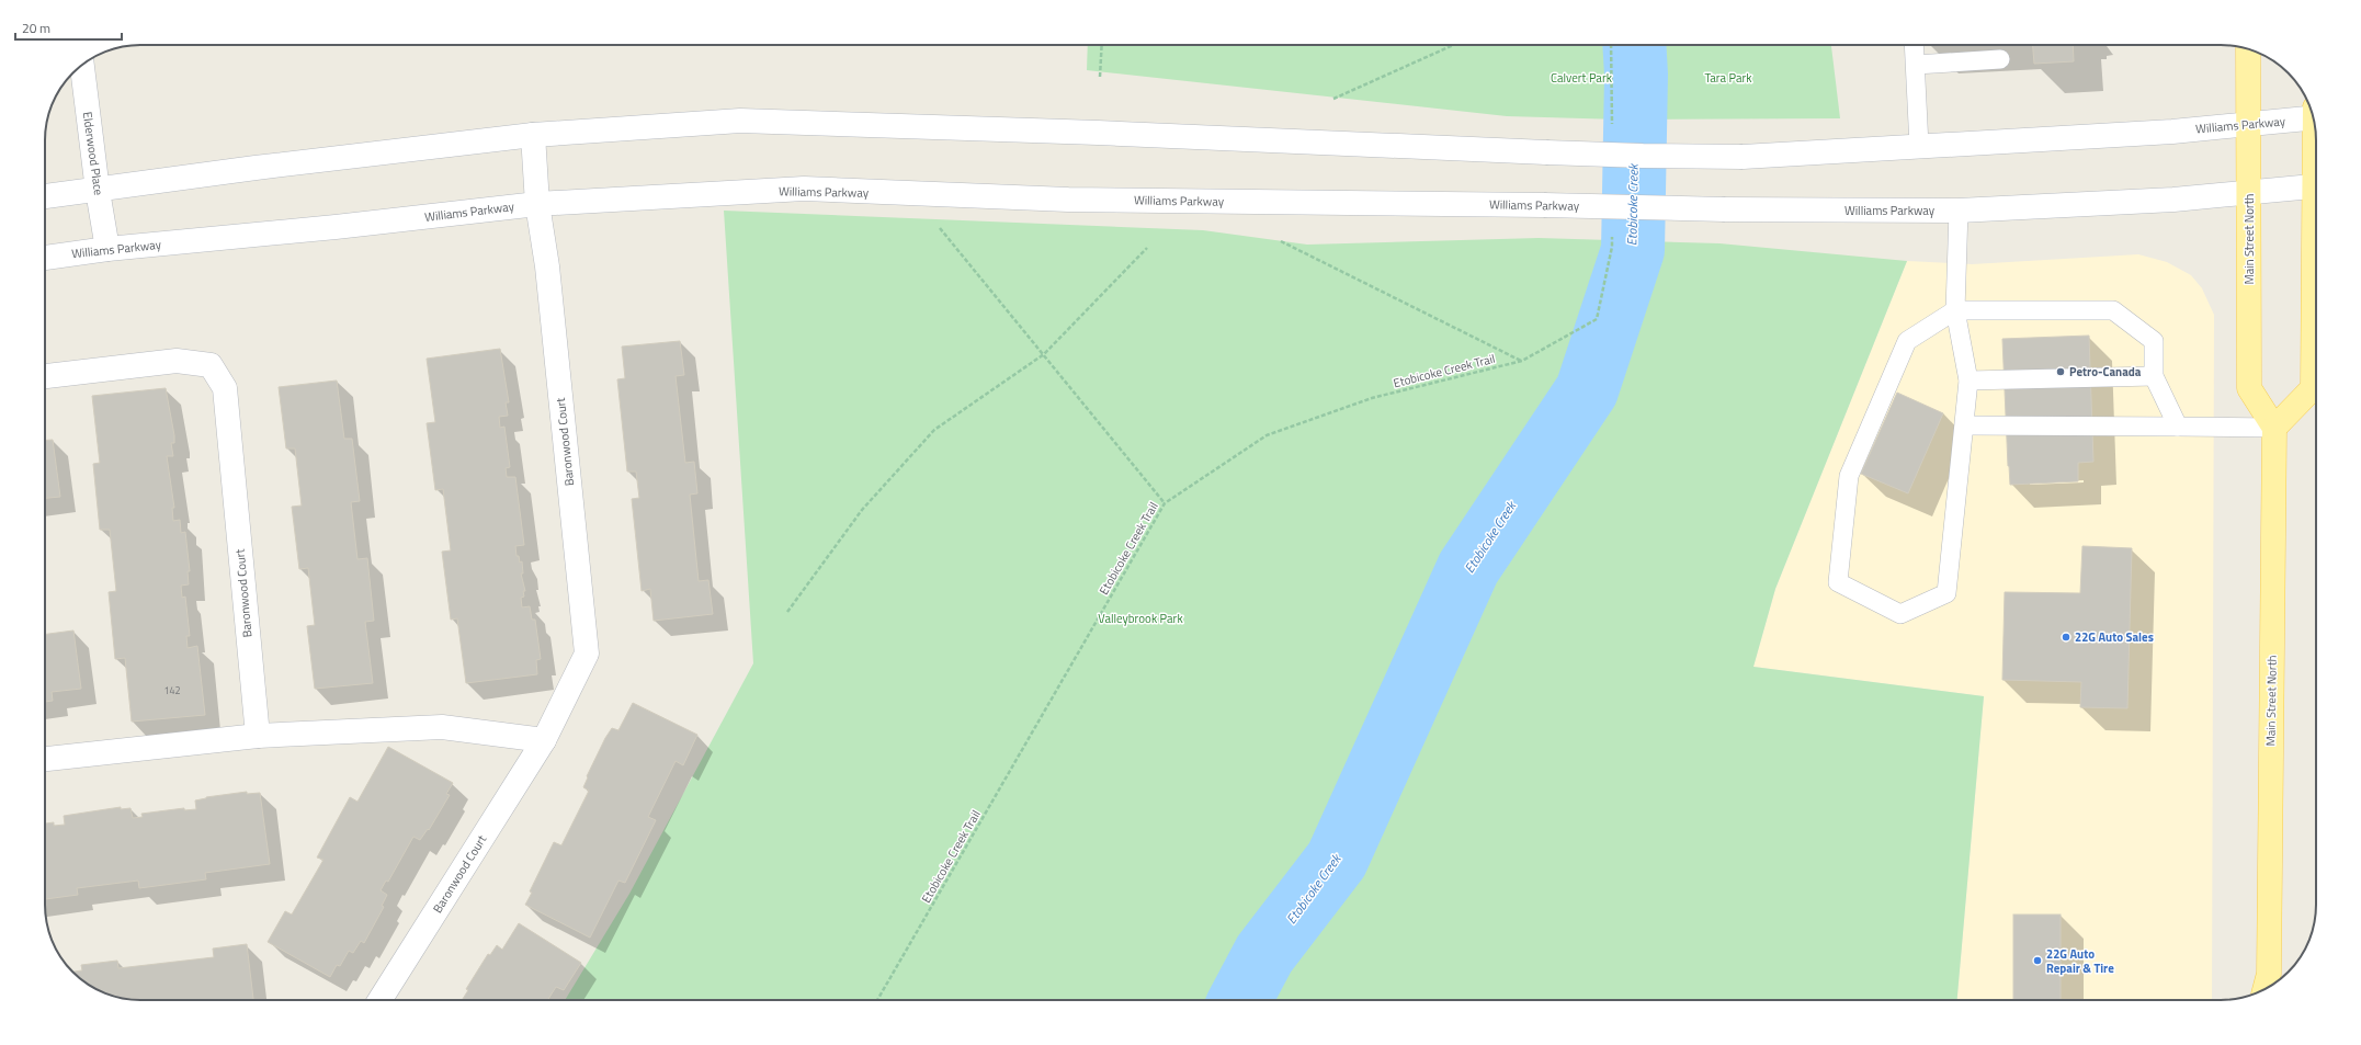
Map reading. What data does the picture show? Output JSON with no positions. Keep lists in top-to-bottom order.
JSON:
{
  "streets": {
    "main road": [
      "Williams Parkway",
      "Elderwood Place",
      "Main Street North",
      "Baronwood Court"
    ],
    "path": ["Etobicoke Creek Trail"]
  },
  "crossings": [
    ["Williams Parkway", "Elderwood Place"],
    ["Williams Parkway", "Main Street North"],
    ["Williams Parkway", "Baronwood Court"]
  ],
  "water": ["Etobicoke Creek"],
  "parks": ["Calvert Park", "Tara Park", "Valleybrook Park"],
  "places": ["Petro-Canada", "22G Auto Sales", "22G Auto Repair & Tire"],
  "house_numbers": ["142"],
  "scale_bar": "20 m"
}
